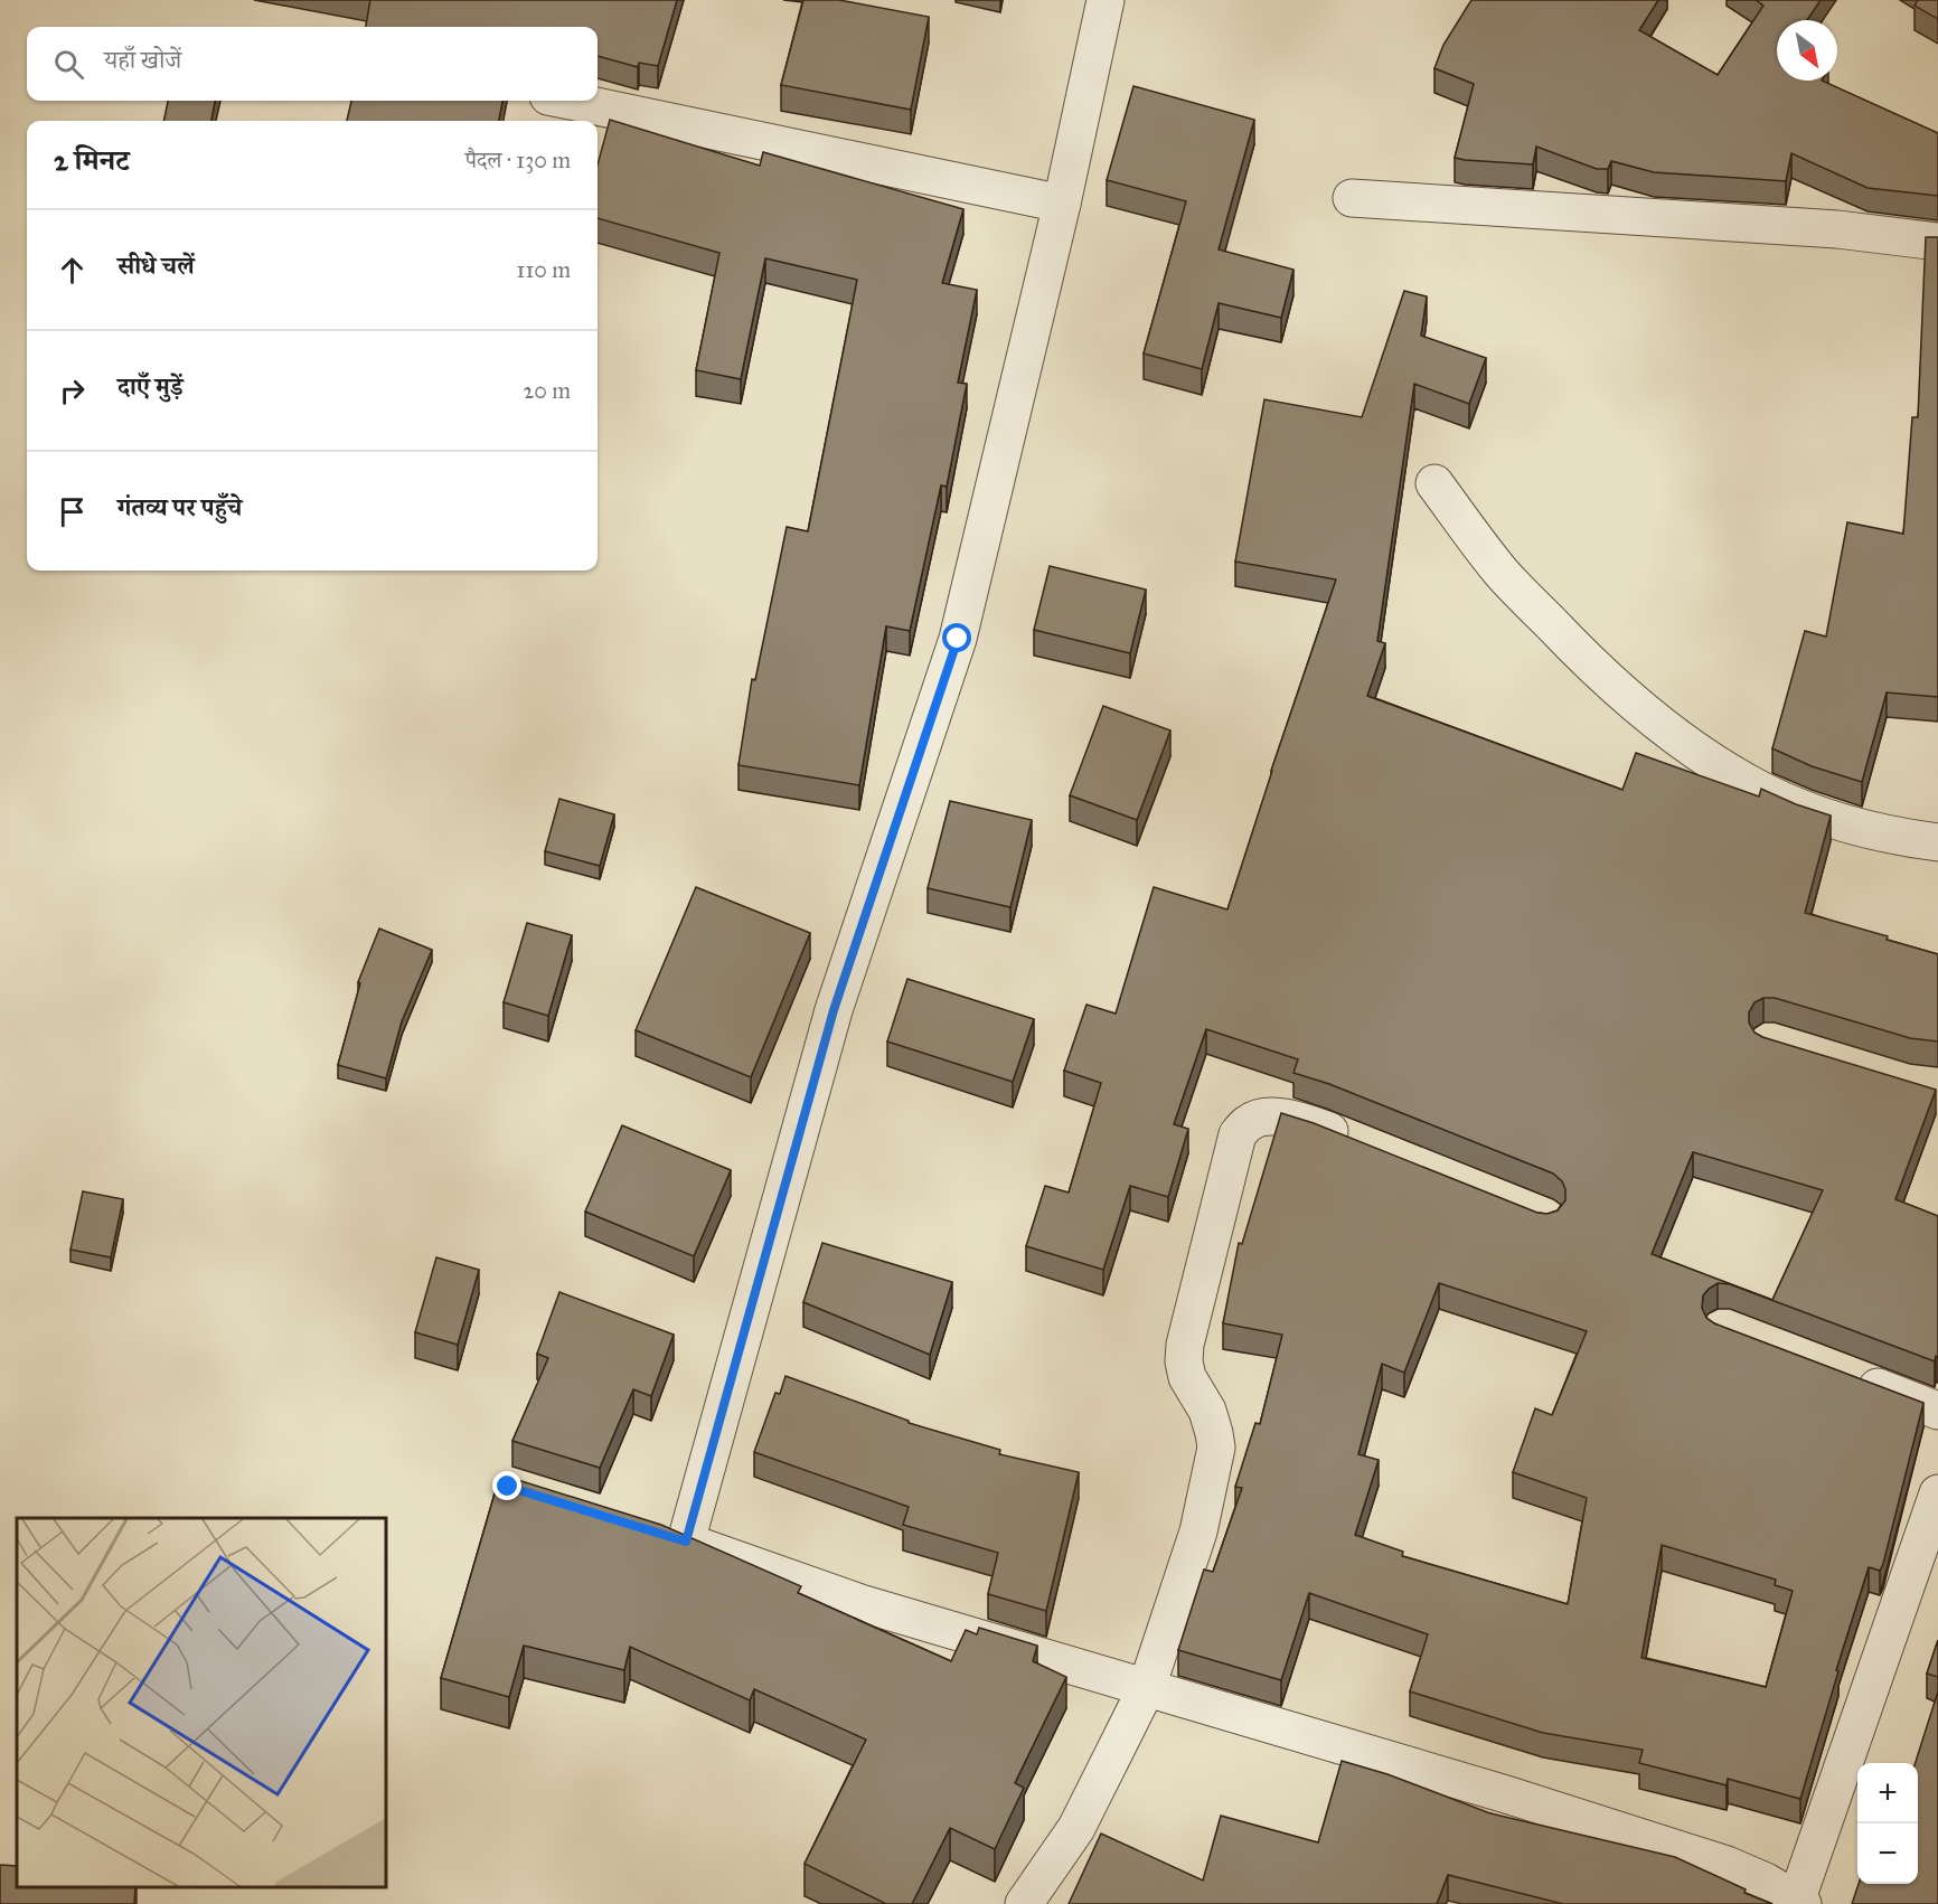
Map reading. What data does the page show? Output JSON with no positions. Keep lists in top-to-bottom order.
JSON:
{
  "north": "bottom right",
  "page": {
    "search": "यहाँ खोजें",
    "heading": ["2 मिनट", "पैदल · 130 m"],
    "list": [
      ["सीधे चलें", "110 m"],
      ["दाएँ मुड़ें", "20 m"],
      "गंतव्य पर पहुँचे"
    ],
    "map_buttons": ["+", "−"]
  }
}
